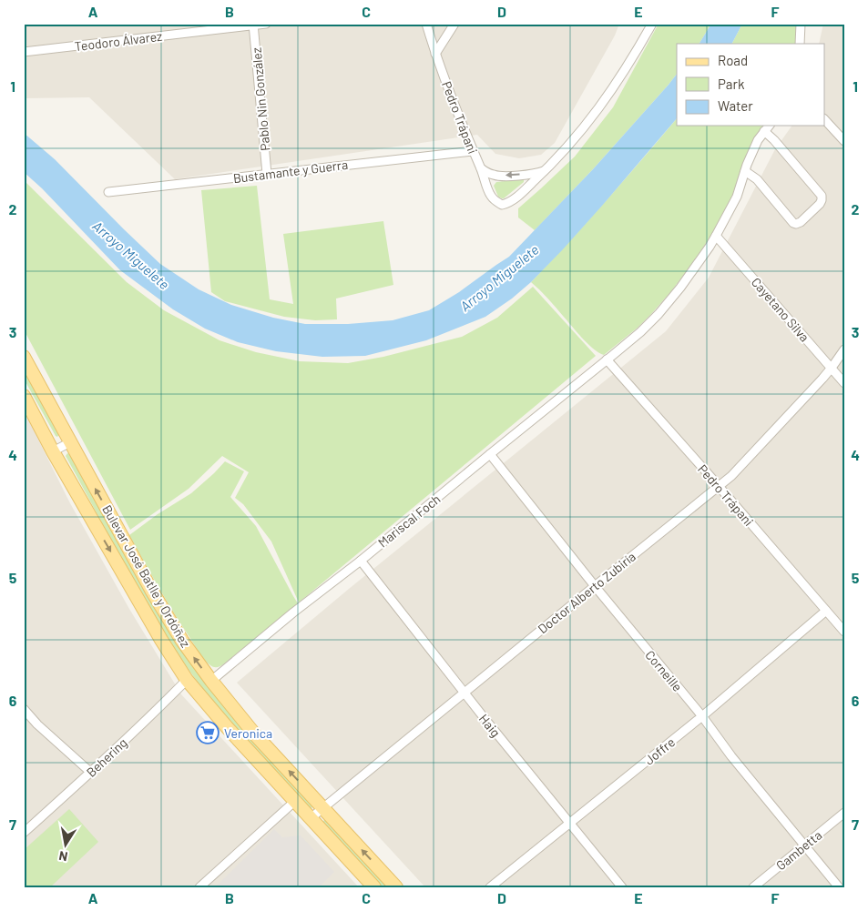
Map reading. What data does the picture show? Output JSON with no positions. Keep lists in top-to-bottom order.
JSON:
{
  "streets": {
    "main road": ["Bulevar José Batlle y Ordóñez"],
    "street": [
      "Teodoro Álvarez",
      "Pablo Nin González",
      "Pedro Trápani",
      "Bustamante y Guerra",
      "Cayetano Silva",
      "Mariscal Foch",
      "Doctor Alberto Zubiría",
      "Corneille",
      "Haig",
      "Joffre",
      "Behering",
      "Gambetta"
    ]
  },
  "crossings": [
    ["Teodoro Álvarez", "Pablo Nin González"],
    ["Pablo Nin González", "Bustamante y Guerra"],
    ["Pedro Trápani", "Bustamante y Guerra"],
    ["Pedro Trápani", "Mariscal Foch"],
    ["Pedro Trápani", "Doctor Alberto Zubiría"],
    ["Pedro Trápani", "Joffre"],
    ["Cayetano Silva", "Mariscal Foch"],
    ["Cayetano Silva", "Doctor Alberto Zubiría"],
    ["Mariscal Foch", "Bulevar José Batlle y Ordóñez"],
    ["Mariscal Foch", "Corneille"],
    ["Mariscal Foch", "Haig"],
    ["Bulevar José Batlle y Ordóñez", "Doctor Alberto Zubiría"],
    ["Bulevar José Batlle y Ordóñez", "Behering"],
    ["Doctor Alberto Zubiría", "Corneille"],
    ["Doctor Alberto Zubiría", "Haig"],
    ["Corneille", "Joffre"],
    ["Corneille", "Gambetta"],
    ["Haig", "Joffre"]
  ],
  "water": ["Arroyo Miguelete"],
  "places": {
    "supermarket": ["Veronica"]
  },
  "legend": ["Road", "Park", "Water"],
  "north": "bottom",
  "grid": {
    "columns": [
      "A",
      "B",
      "C",
      "D",
      "E",
      "F"
    ],
    "rows": [
      "1",
      "2",
      "3",
      "4",
      "5",
      "6",
      "7"
    ]
  }
}
